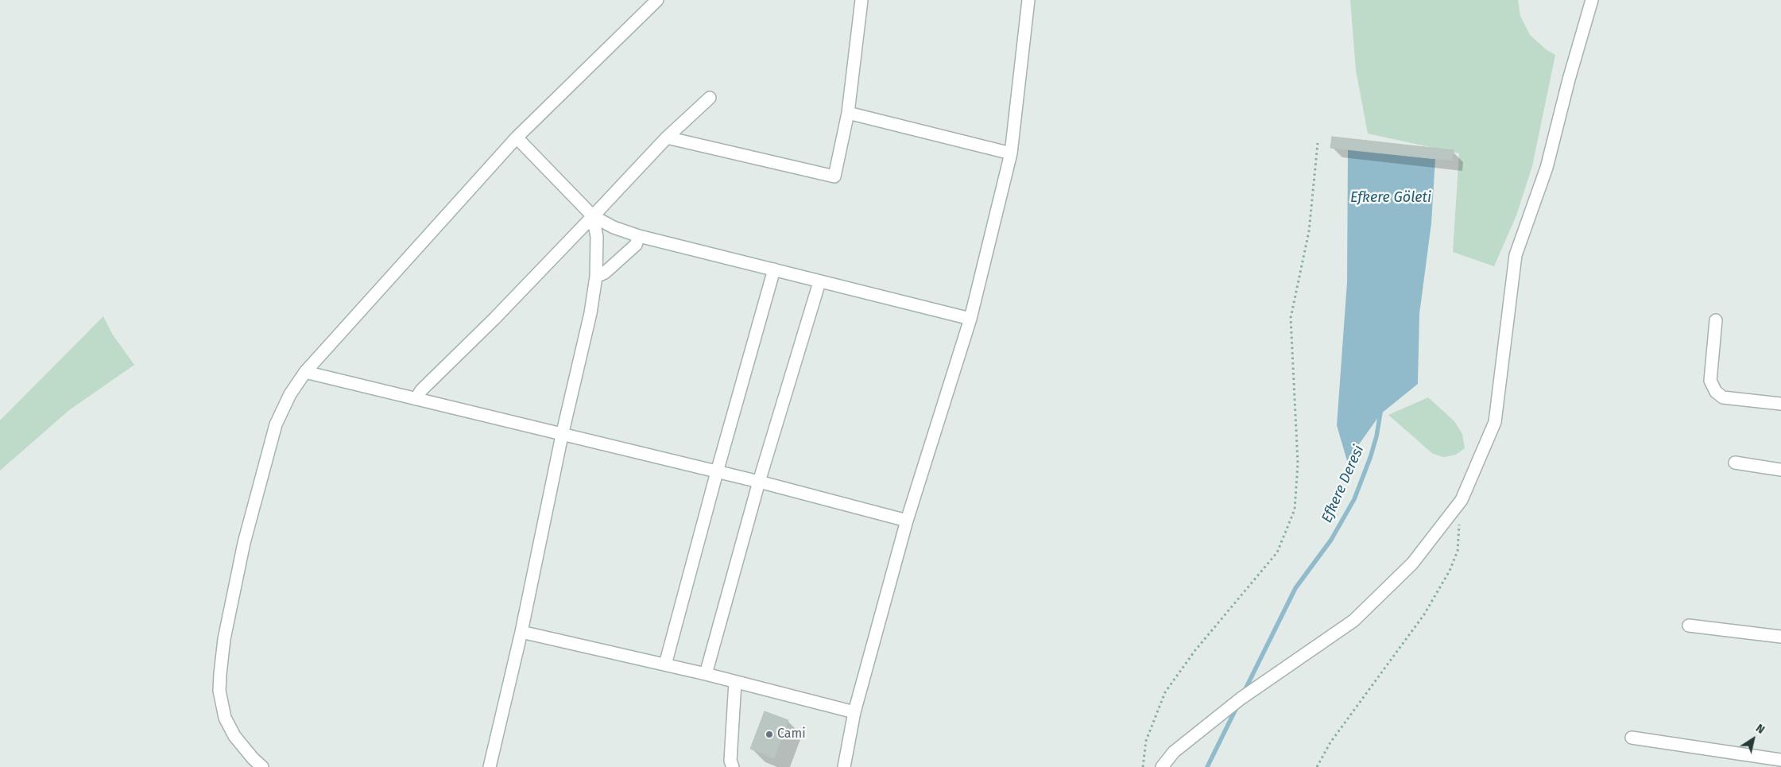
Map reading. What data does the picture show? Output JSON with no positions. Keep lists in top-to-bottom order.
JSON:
{
  "water": ["Efkere Göleti", "Efkere Deresi"],
  "places": ["Cami"],
  "north": "top right"
}
